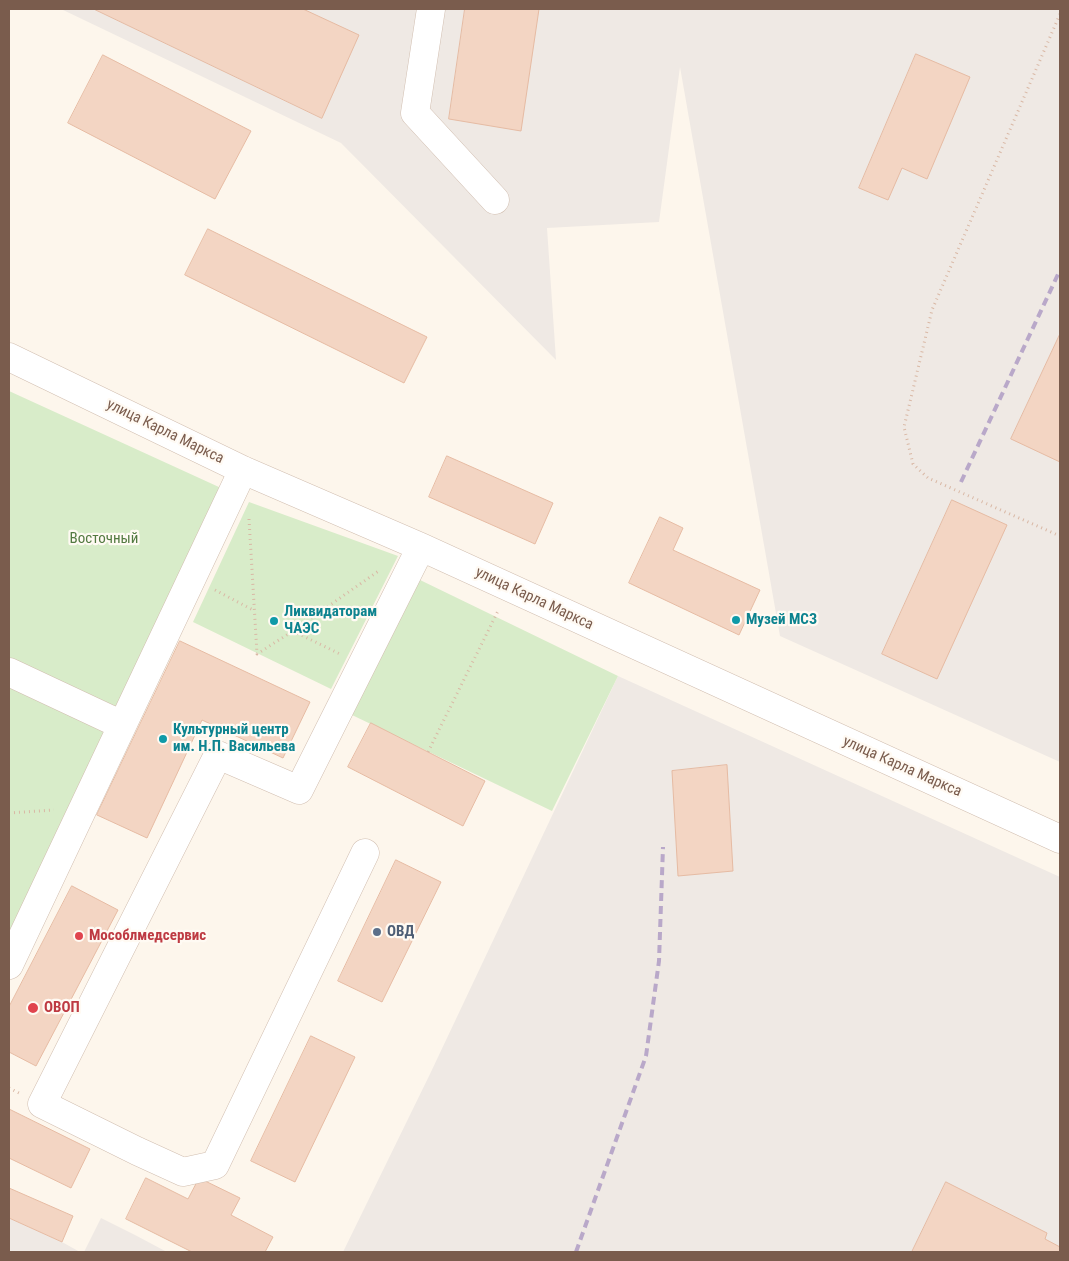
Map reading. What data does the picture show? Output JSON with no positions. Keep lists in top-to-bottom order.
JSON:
{
  "streets": {
    "street": ["улица Карла Маркса"]
  },
  "parks": ["Восточный"],
  "places": [
    "Музей МСЗ",
    "Ликвидаторам ЧАЭС",
    "Культурный центр им. Н.П. Васильева",
    "ОВД",
    "Мособлмедсервис",
    "ОВОП"
  ]
}
